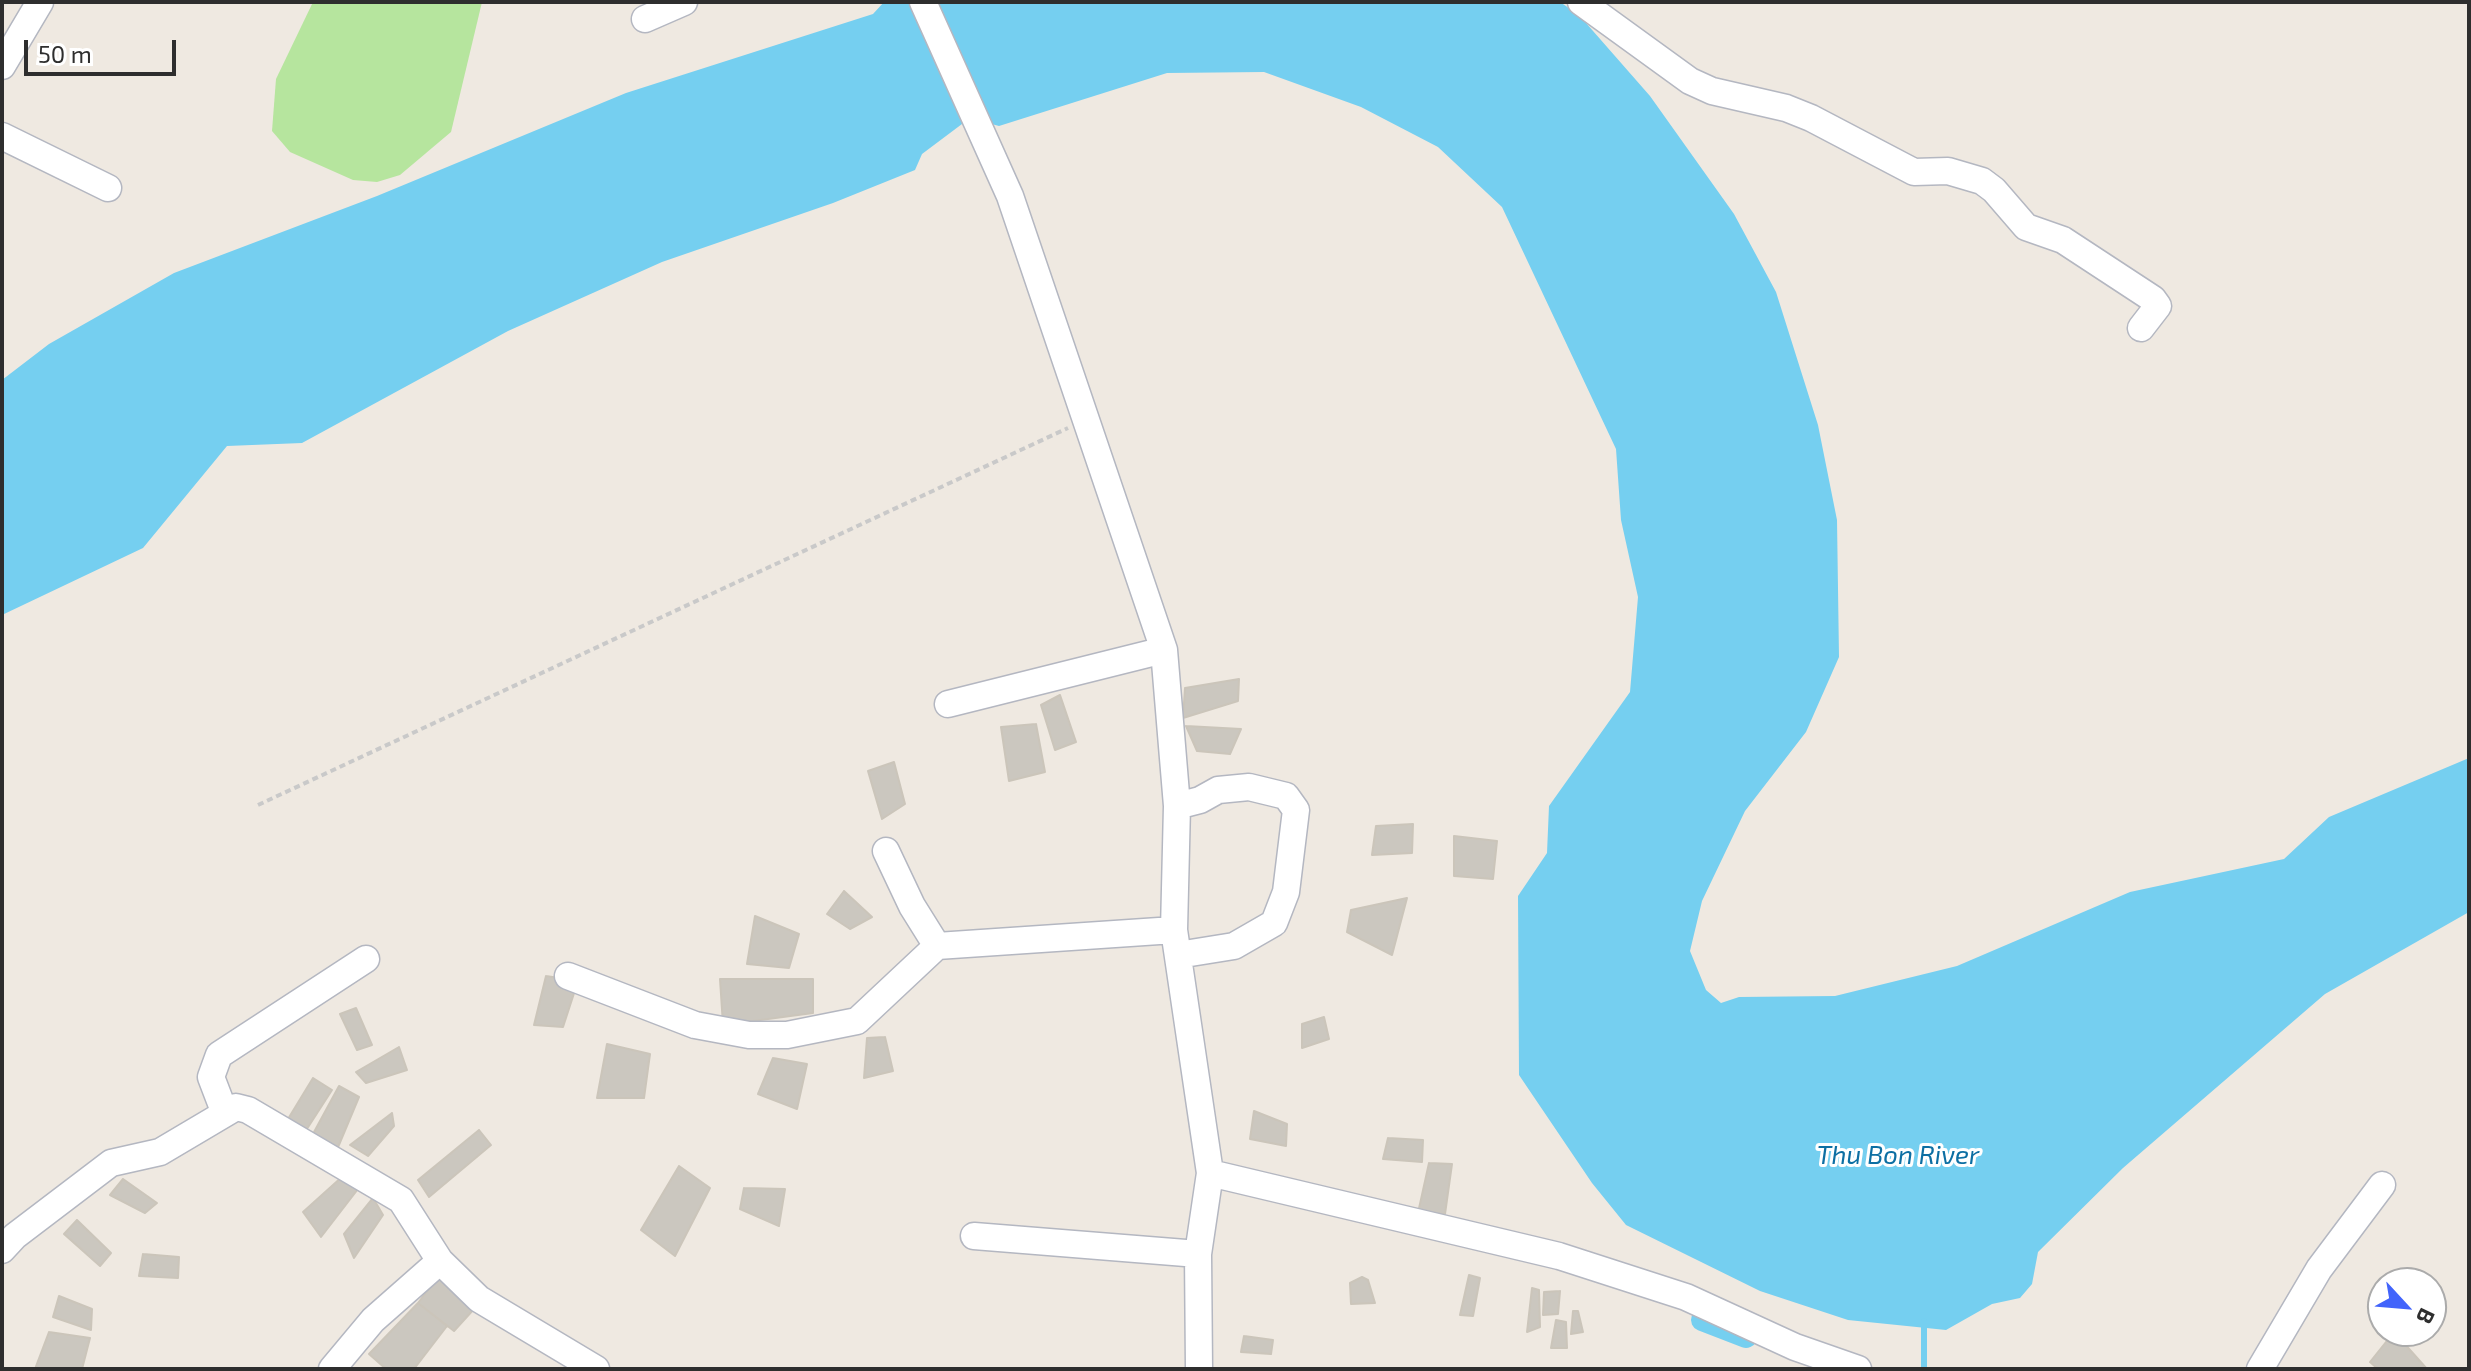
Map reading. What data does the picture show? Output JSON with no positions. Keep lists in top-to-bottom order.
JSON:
{
  "water": ["Thu Bon River"],
  "scale_bar": "50 m",
  "north": "bottom right"
}
